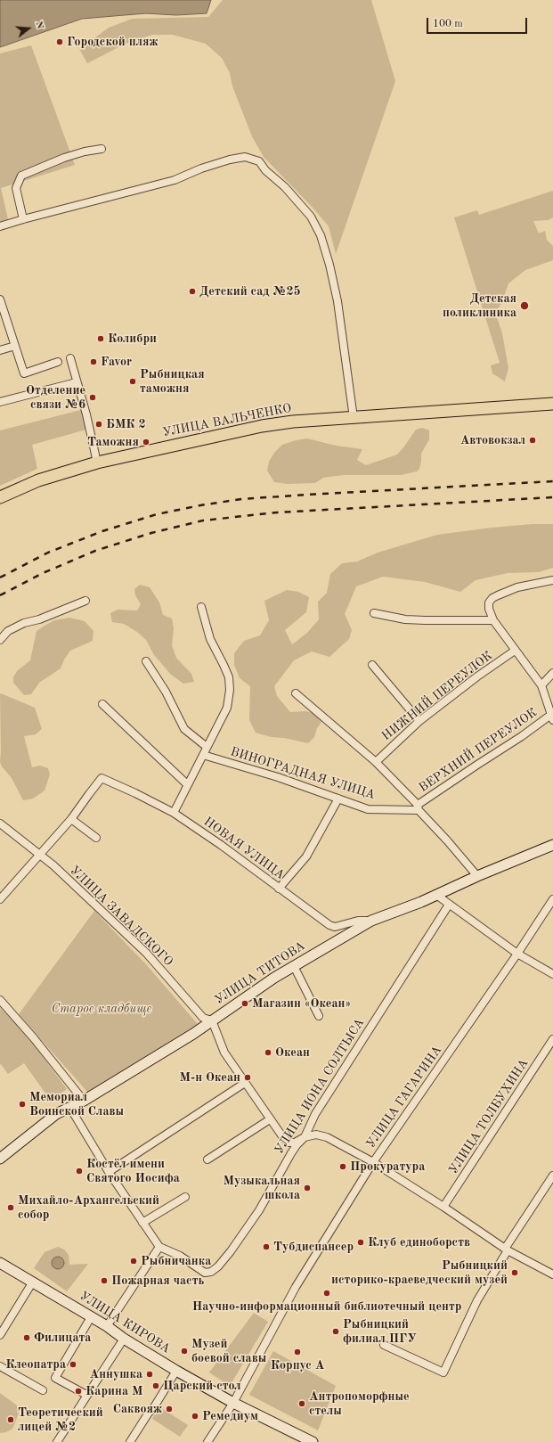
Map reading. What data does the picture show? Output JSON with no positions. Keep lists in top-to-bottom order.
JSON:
{
  "streets": {
    "main road": ["УЛИЦА ВАЛЬЧЕНКО"],
    "street": [
      "НИЖНИЙ ПЕРЕУЛОК",
      "ВЕРХНИЙ ПЕРЕУЛОК",
      "ВИНОГРАДНАЯ УЛИЦА",
      "НОВАЯ УЛИЦА",
      "УЛИЦА ЗАВАДСКОГО",
      "УЛИЦА ТИТОВА",
      "УЛИЦА ИОНА СОЛТЫСА",
      "УЛИЦА ГАГАРИНА",
      "УЛИЦА ТОЛБУХИНА",
      "УЛИЦА КИРОВА"
    ]
  },
  "crossings": [
    ["ВЕРХНИЙ ПЕРЕУЛОК", "ВИНОГРАДНАЯ УЛИЦА"],
    ["НОВАЯ УЛИЦА", "УЛИЦА ТИТОВА"],
    ["УЛИЦА ЗАВАДСКОГО", "УЛИЦА ТИТОВА"],
    ["УЛИЦА ГАГАРИНА", "УЛИЦА КИРОВА"]
  ],
  "parks": ["Старое кладбище"],
  "places": [
    "Городской пляж",
    "Детский сад №25",
    "Детская поликлиника",
    "Колибри",
    "Favor",
    "Рыбницкая таможня",
    "Отделение связи №6",
    "БМК 2",
    "Автовокзал",
    "Таможня",
    "Магазин «Океан»",
    "Океан",
    "М-н Океан",
    "Мемориал Воинской Славы",
    "Прокуратура",
    "Костёл имени Святого Иосифа",
    "Музыкальная школа",
    "Михайло-Архангельский собор",
    "Клуб единоборств",
    "Тубдиспансер",
    "Рыбничанка",
    "Рыбницкий историко-краеведческий музей",
    "Пожарная часть",
    "Научно-информационный библиотечный центр",
    "Рыбницкий филиал ПГУ",
    "Филицата",
    "Музей боевой славы",
    "Корпус А",
    "Клеопатра",
    "Аннушка",
    "Царский стол",
    "Карина М",
    "Антропоморфные стелы",
    "Саквояж",
    "Ремедиум",
    "Теоретический лицей №2"
  ],
  "scale_bar": "100 m",
  "north": "right"
}
